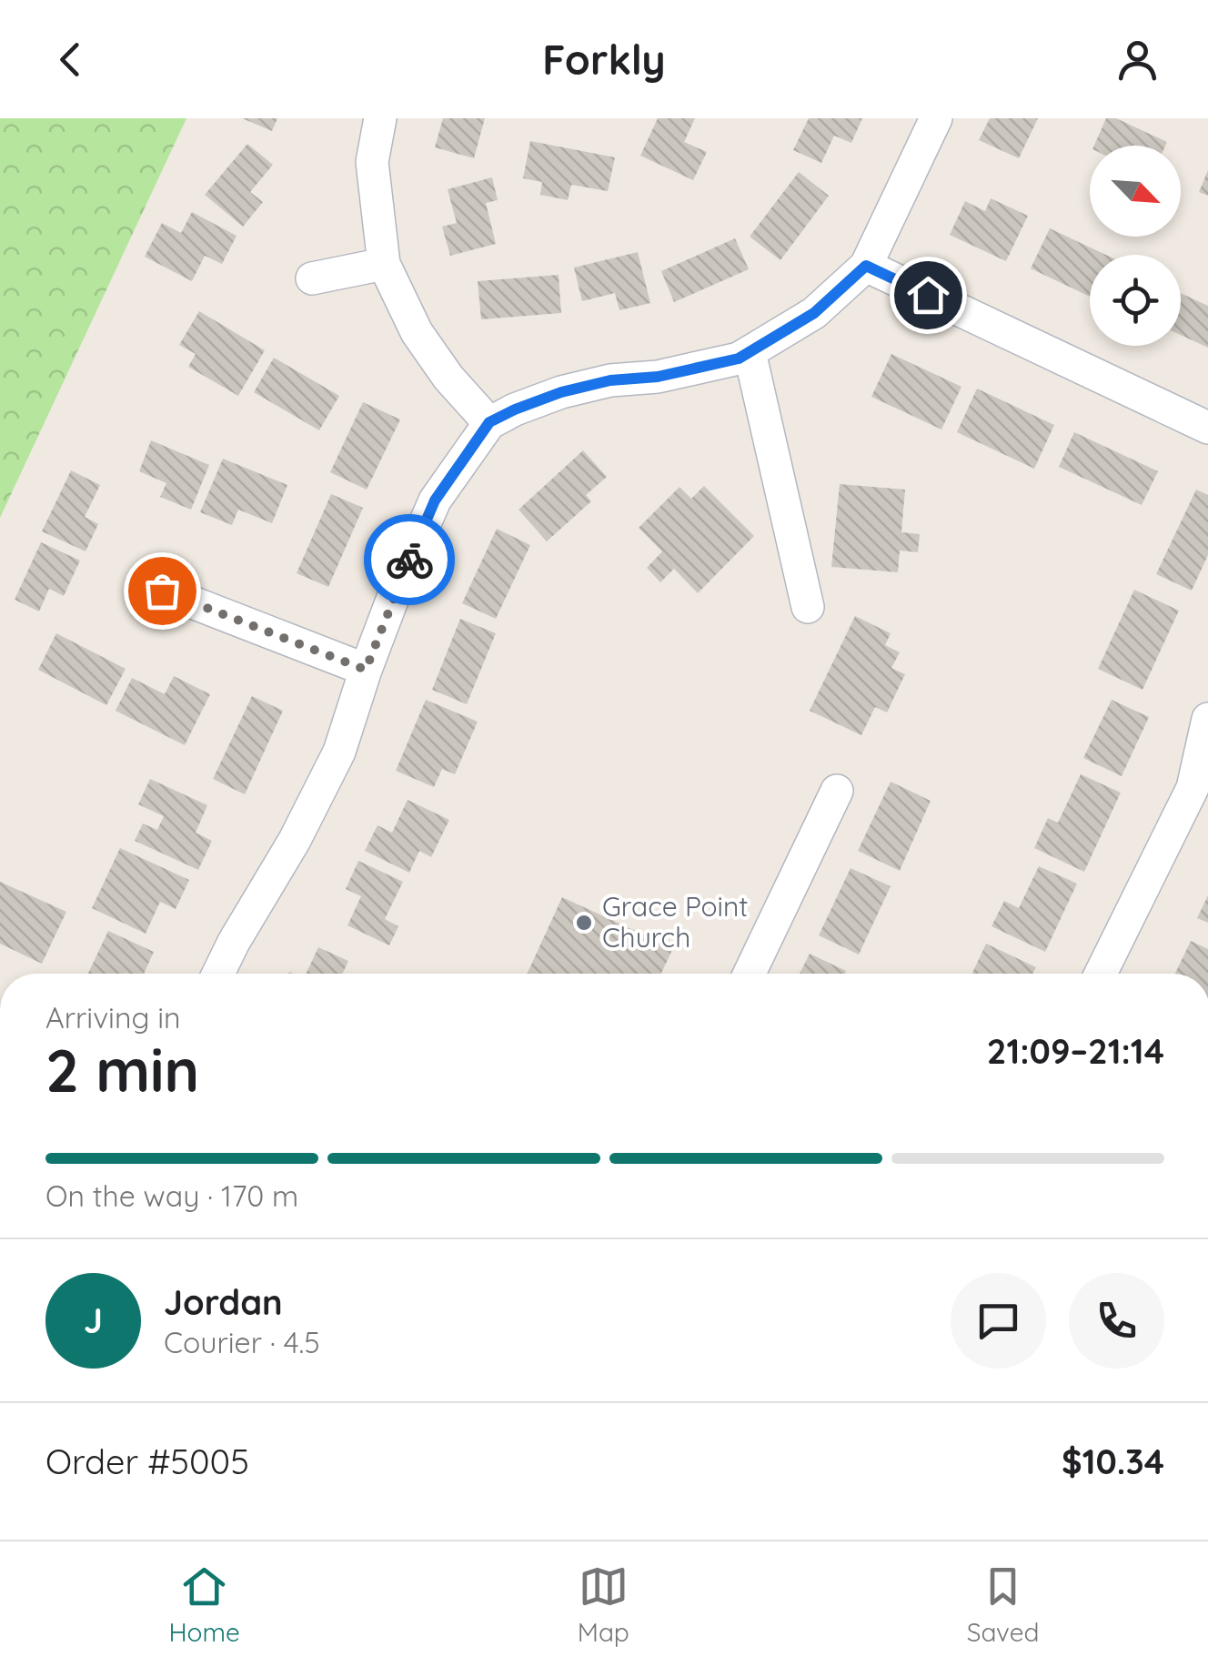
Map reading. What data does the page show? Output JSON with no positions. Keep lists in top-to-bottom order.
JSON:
{
  "places": ["Grace Point Church"],
  "north": "bottom right",
  "page": {
    "header": "Forkly",
    "heading": ["2 min", "Arriving in", "21:09–21:14"],
    "panel": [
      "Jordan",
      "Courier · 4.5",
      "Order #5005",
      "$10.34"
    ],
    "bar": "On the way · 170 m",
    "round": "J",
    "tabs": ["Home", "Map", "Saved"]
  }
}
